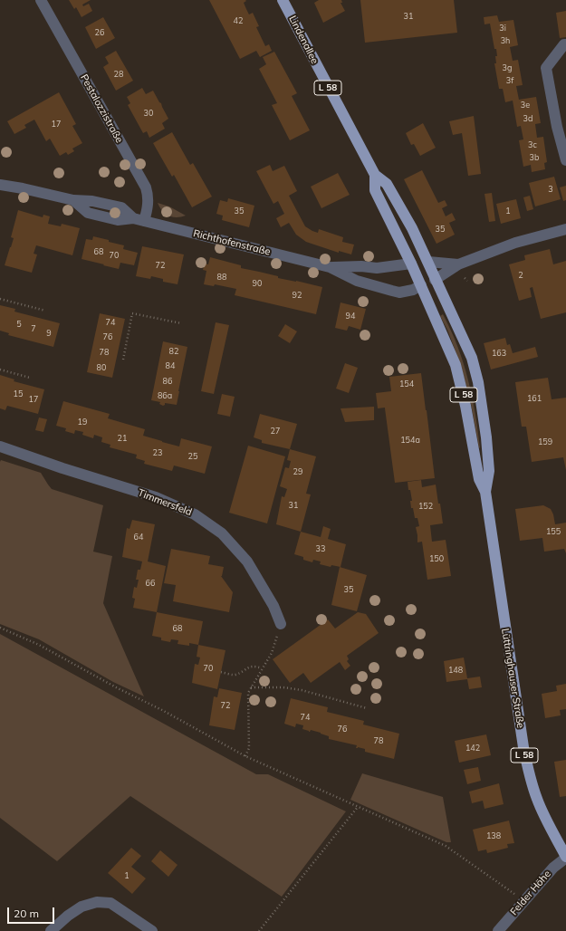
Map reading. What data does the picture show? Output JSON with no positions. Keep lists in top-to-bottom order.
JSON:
{
  "streets": {
    "main road": ["Lindenallee", "L 58", "Lüttringhauser Straße"],
    "street": [
      "Pestalozzistraße",
      "Richthofenstraße",
      "Timmersfeld",
      "Felder Höhe"
    ]
  },
  "crossings": [
    ["Lindenallee", "L 58"],
    ["Lindenallee", "Richthofenstraße"],
    ["L 58", "Richthofenstraße"],
    ["L 58", "Lüttringhauser Straße"],
    ["Pestalozzistraße", "Richthofenstraße"],
    ["Richthofenstraße", "Lüttringhauser Straße"],
    ["Lüttringhauser Straße", "Felder Höhe"]
  ],
  "house_numbers": [
    "31",
    "42",
    "3i",
    "26",
    "3h",
    "3g",
    "28",
    "3f",
    "3e",
    "30",
    "3d",
    "17",
    "3c",
    "3b",
    "3",
    "35",
    "1",
    "35",
    "68",
    "70",
    "72",
    "2",
    "88",
    "90",
    "92",
    "94",
    "74",
    "5",
    "7",
    "9",
    "76",
    "82",
    "78",
    "163",
    "84",
    "80",
    "86",
    "154",
    "15",
    "86a",
    "161",
    "17",
    "19",
    "27",
    "21",
    "154a",
    "159",
    "23",
    "25",
    "29",
    "31",
    "152",
    "155",
    "64",
    "33",
    "150",
    "66",
    "35",
    "68",
    "70",
    "148",
    "72",
    "74",
    "76",
    "78",
    "142",
    "138",
    "1"
  ],
  "scale_bar": "20 m"
}
